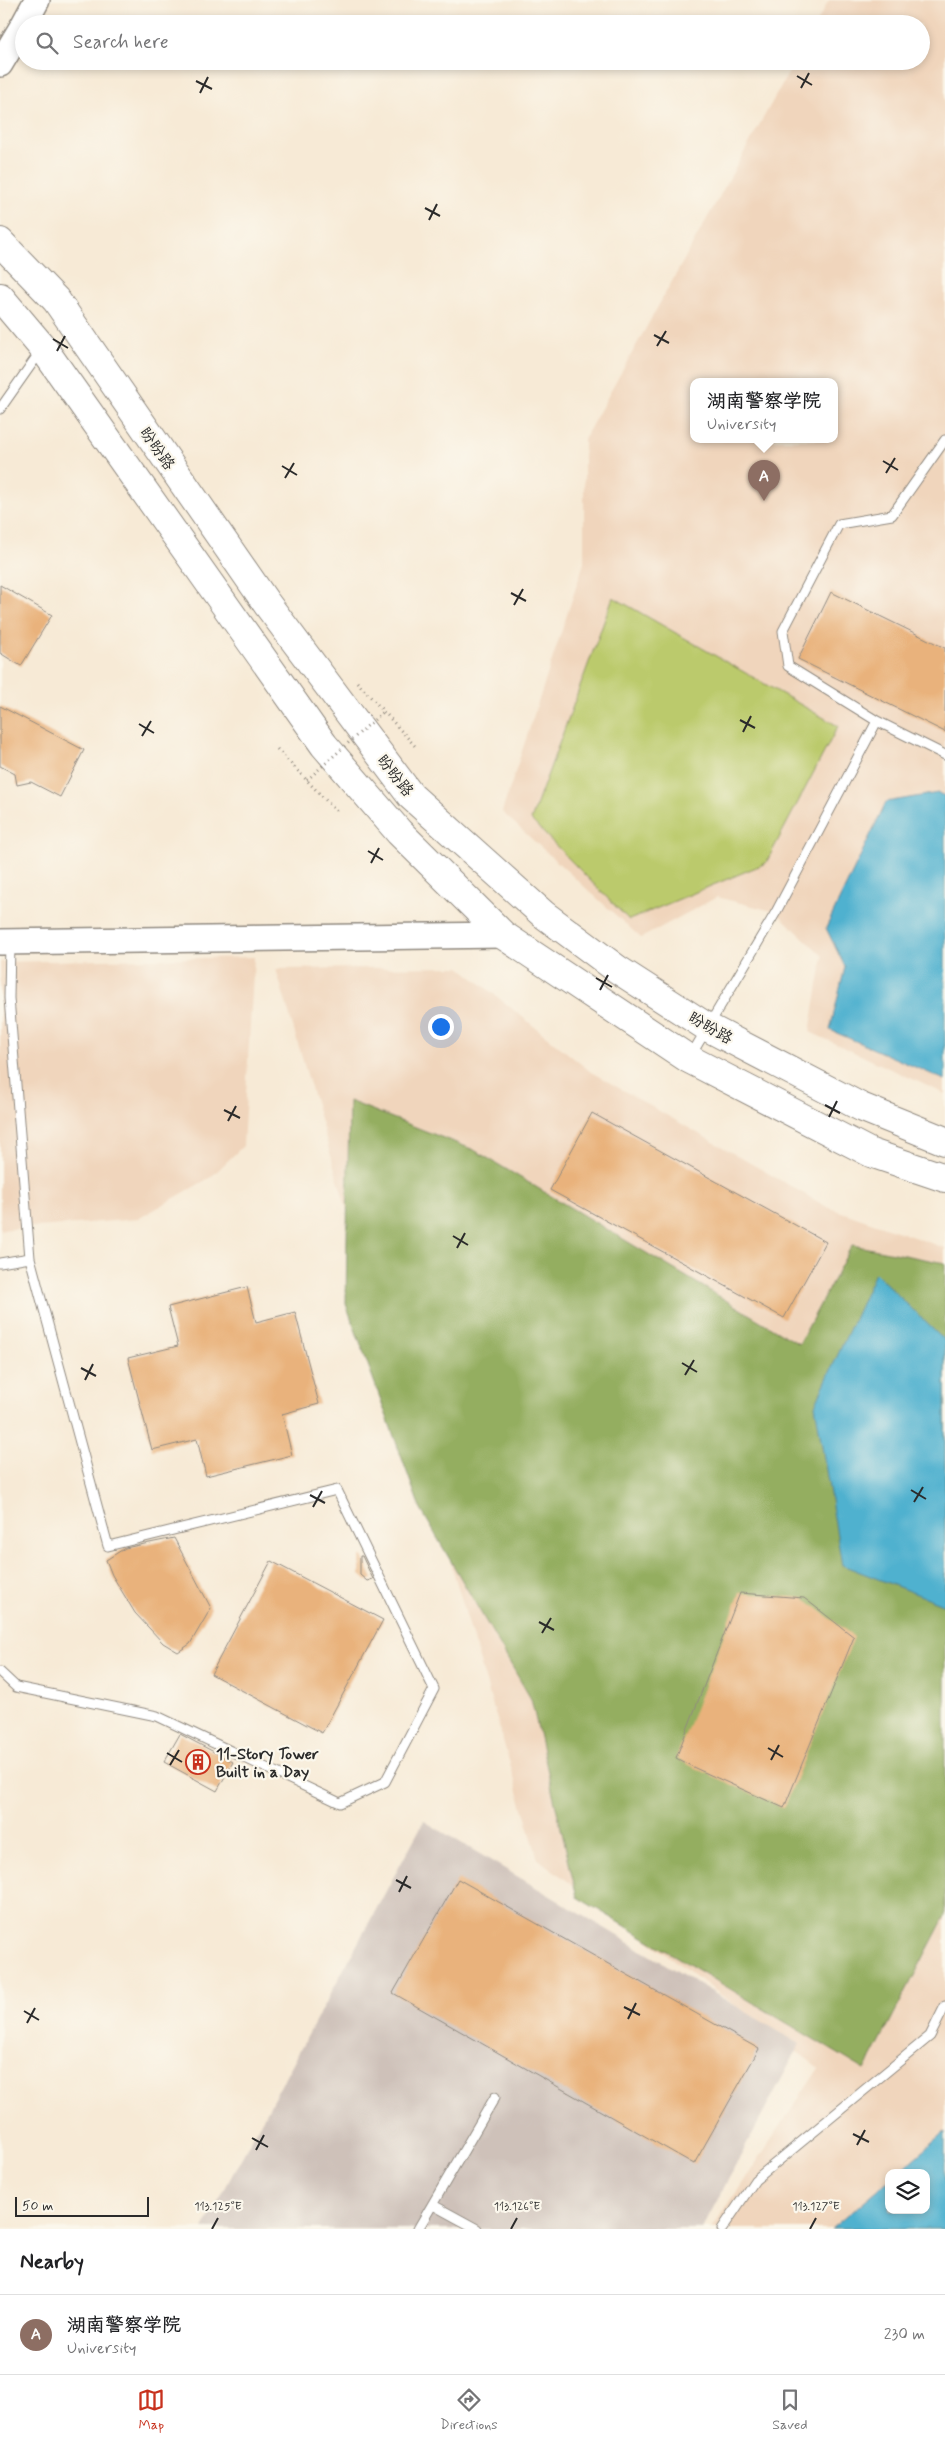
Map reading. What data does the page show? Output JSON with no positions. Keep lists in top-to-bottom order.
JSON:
{
  "streets": {
    "main road": ["盼盼路"]
  },
  "places": {
    "building": ["11-Story Tower Built in a Day"]
  },
  "scale_bar": "50 m",
  "page": {
    "search": "Search here",
    "popup": ["湖南警察学院", "University"],
    "pins": "A",
    "scale": "50 m",
    "heading": "Nearby",
    "list": [
      {
        "mark": "A",
        "name": "湖南警察学院",
        "note": "University",
        "value": "230 m"
      }
    ],
    "nav": ["Map", "Directions", "Saved"]
  },
  "coordinates": ["113.125°E", "113.126°E", "113.127°E"]
}
